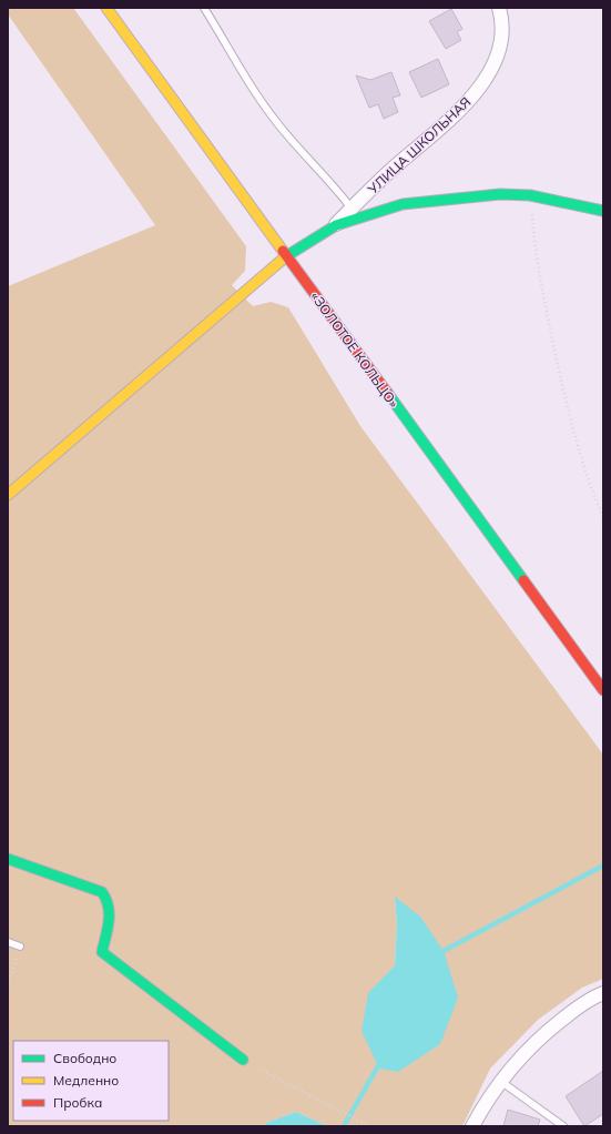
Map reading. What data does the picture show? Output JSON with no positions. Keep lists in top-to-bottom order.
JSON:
{
  "streets": {
    "main road": ["«ЗОЛОТОЕ КОЛЬЦО»"],
    "street": ["УЛИЦА ШКОЛЬНАЯ"]
  },
  "legend": ["Свободно", "Медленно", "Пробка"]
}
